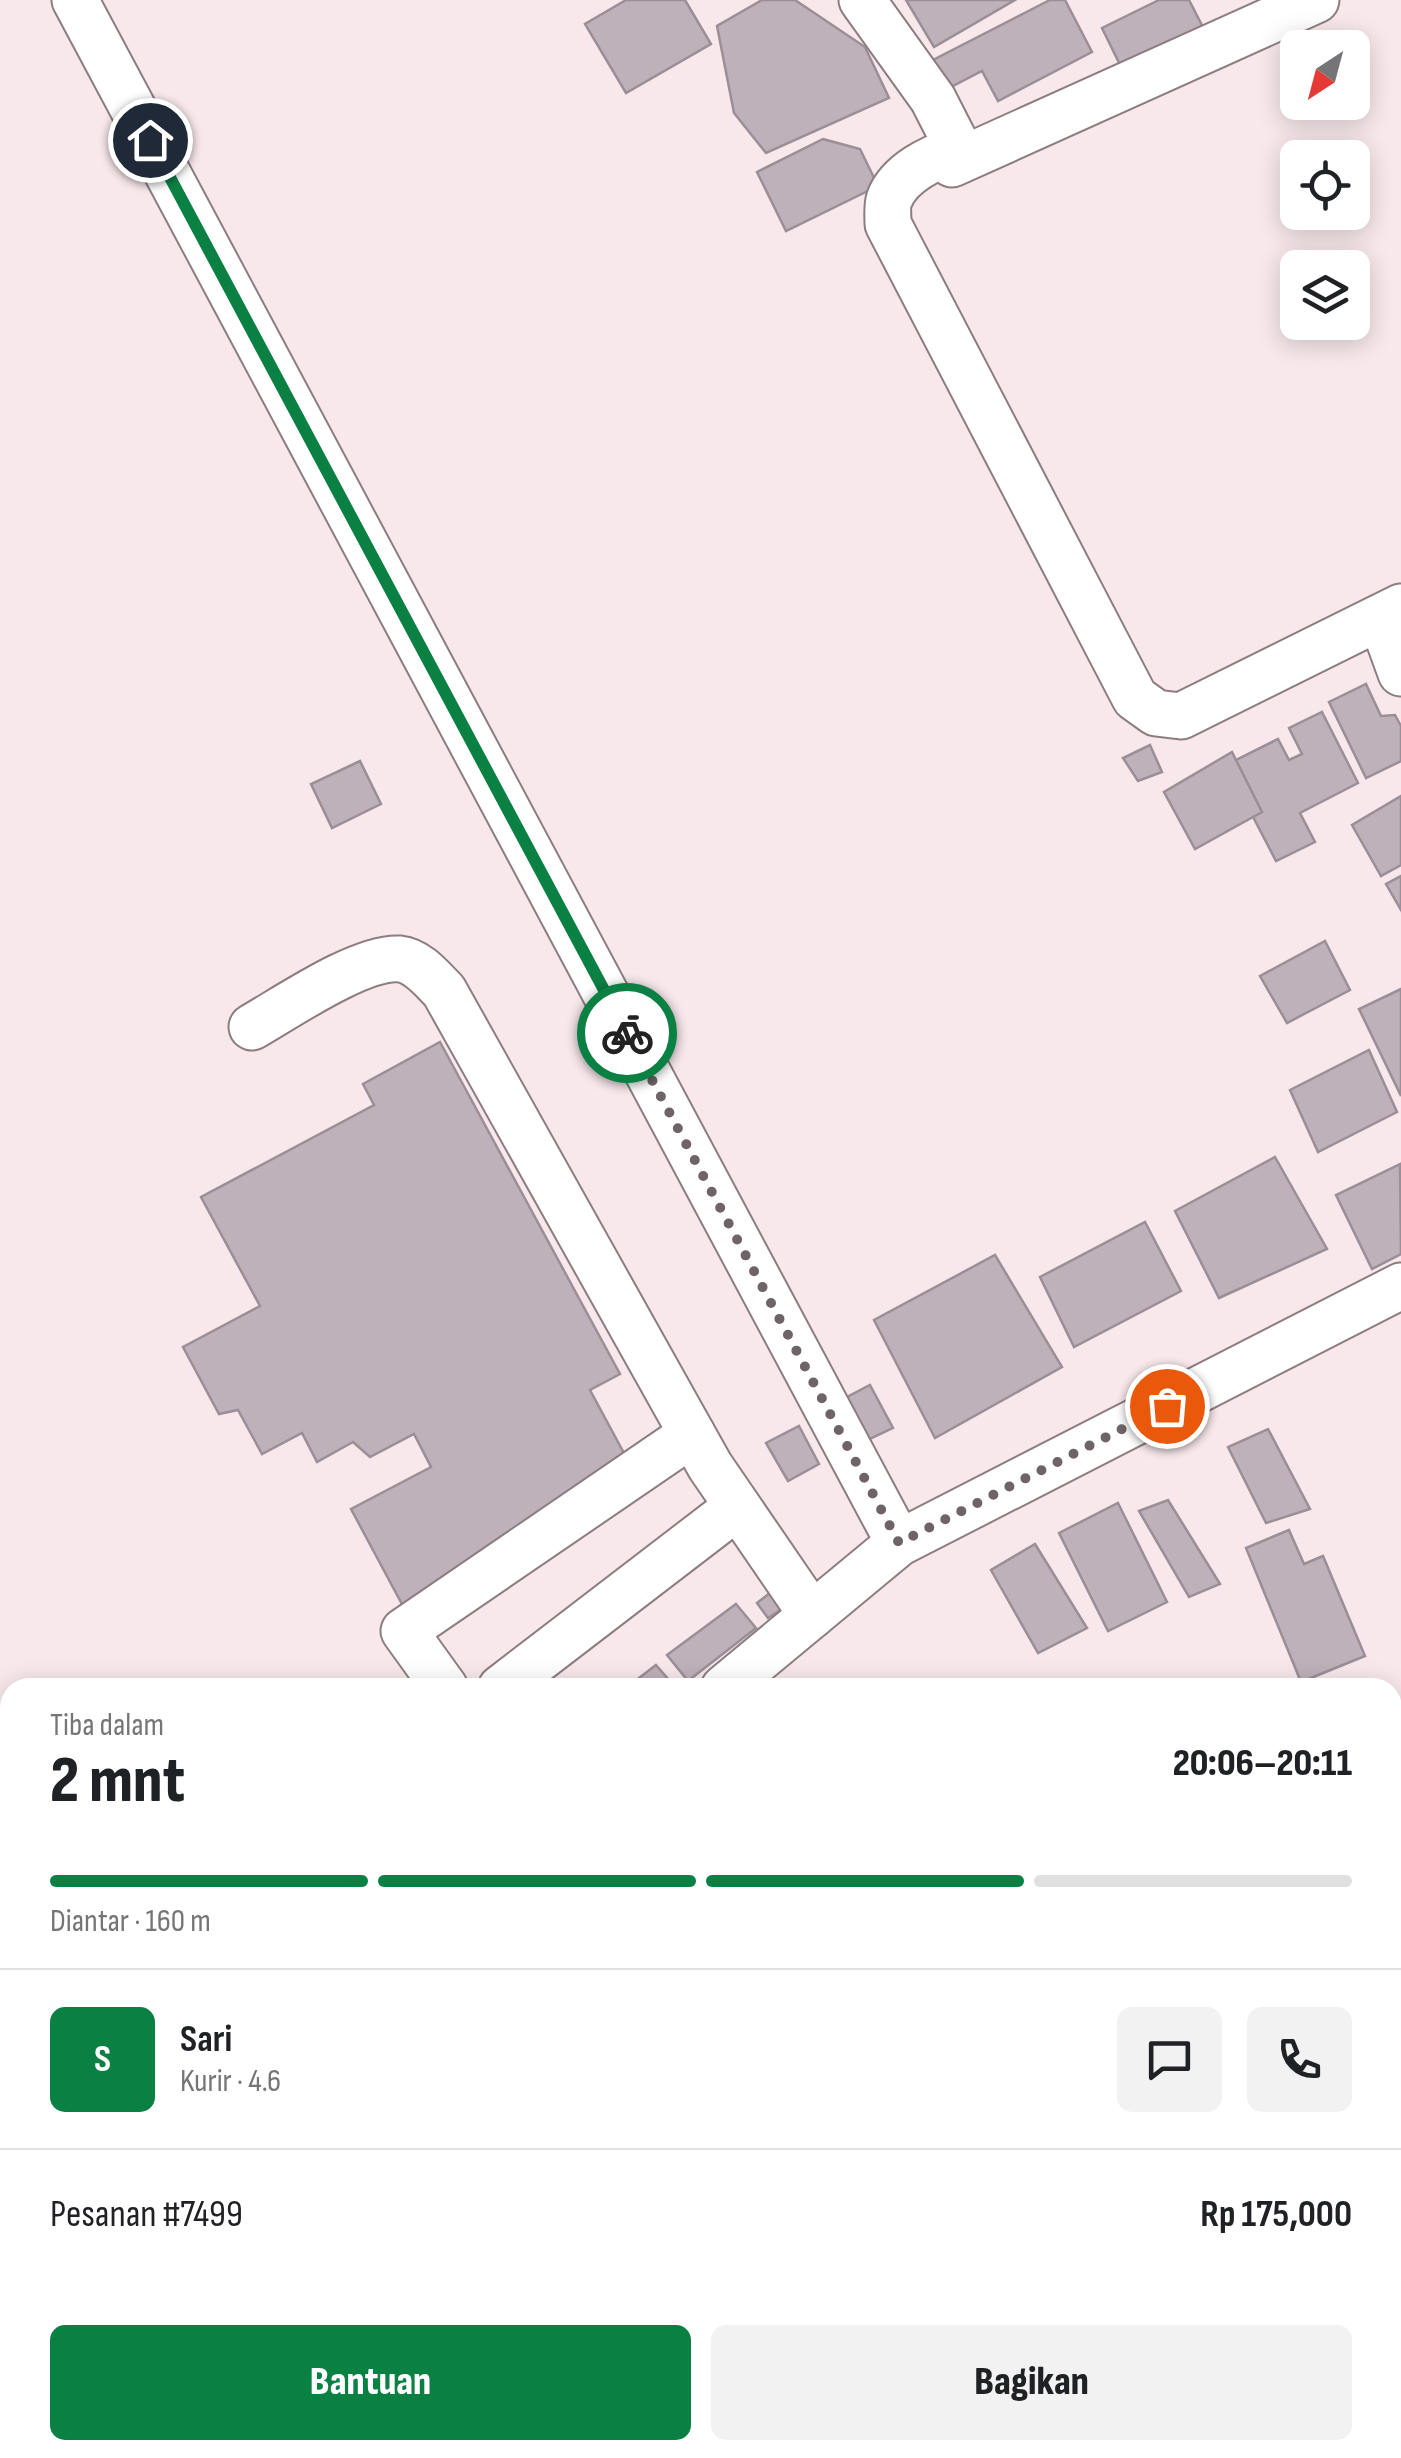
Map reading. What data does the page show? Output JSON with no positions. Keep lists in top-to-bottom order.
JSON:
{
  "north": "bottom left",
  "page": {
    "heading": ["2 mnt", "Tiba dalam", "20:06–20:11"],
    "panel": [
      "Sari",
      "Kurir · 4.6",
      "Pesanan #7499",
      "Rp 175,000"
    ],
    "bar": "Diantar · 160 m",
    "round": "S",
    "buttons": ["Bantuan", "Bagikan"]
  }
}
